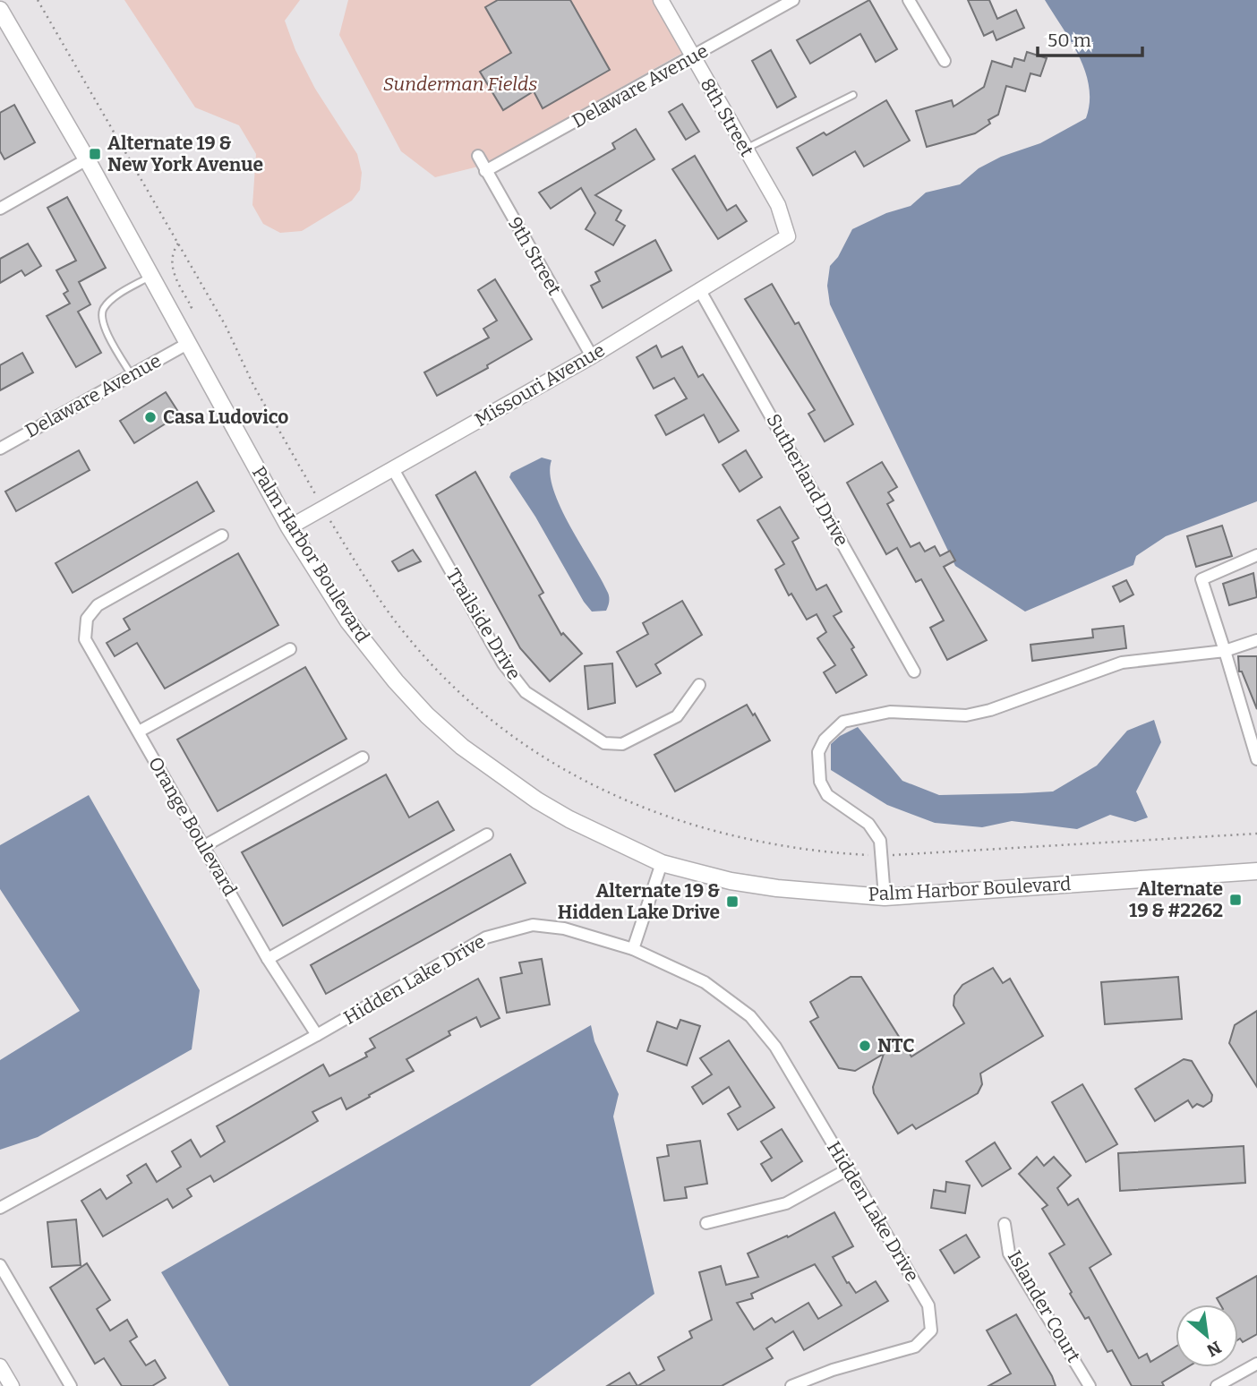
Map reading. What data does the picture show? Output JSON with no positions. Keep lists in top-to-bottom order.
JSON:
{
  "streets": {
    "main road": ["Palm Harbor Boulevard"],
    "street": [
      "Delaware Avenue",
      "8th Street",
      "9th Street",
      "Missouri Avenue",
      "Sutherland Drive",
      "Trailside Drive",
      "Orange Boulevard",
      "Hidden Lake Drive",
      "Islander Court"
    ]
  },
  "crossings": [
    ["Delaware Avenue", "8th Street"],
    ["Delaware Avenue", "9th Street"],
    ["Delaware Avenue", "Palm Harbor Boulevard"],
    ["8th Street", "Missouri Avenue"],
    ["9th Street", "Missouri Avenue"],
    ["Missouri Avenue", "Sutherland Drive"],
    ["Missouri Avenue", "Palm Harbor Boulevard"],
    ["Missouri Avenue", "Trailside Drive"],
    ["Orange Boulevard", "Hidden Lake Drive"]
  ],
  "parks": ["Sunderman Fields"],
  "places": {
    "transit": ["Alternate 19 & New York Avenue", "Alternate 19 & #2262", "Alternate 19 & Hidden Lake Drive"],
    "other": ["Casa Ludovico", "NTC"]
  },
  "scale_bar": "50 m",
  "north": "bottom right"
}
